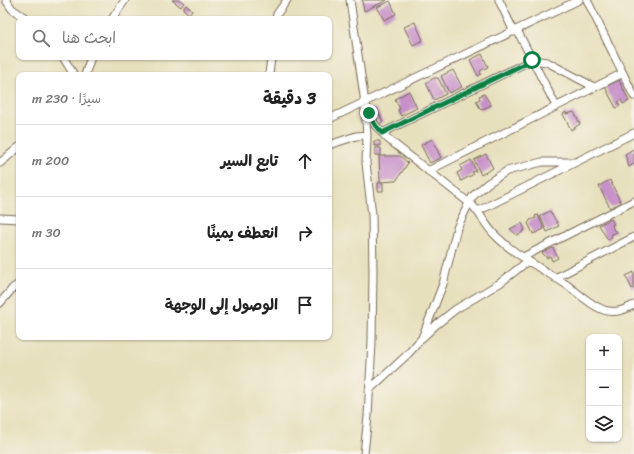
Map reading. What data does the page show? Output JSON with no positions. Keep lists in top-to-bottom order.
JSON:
{
  "page": {
    "search": "ابحث هنا",
    "heading": ["3 دقيقة", "سيرًا · 230 m"],
    "list": [
      ["تابع السير", "200 m"],
      ["انعطف يمينًا", "30 m"],
      "الوصول إلى الوجهة"
    ],
    "map_buttons": ["+", "−"]
  }
}
